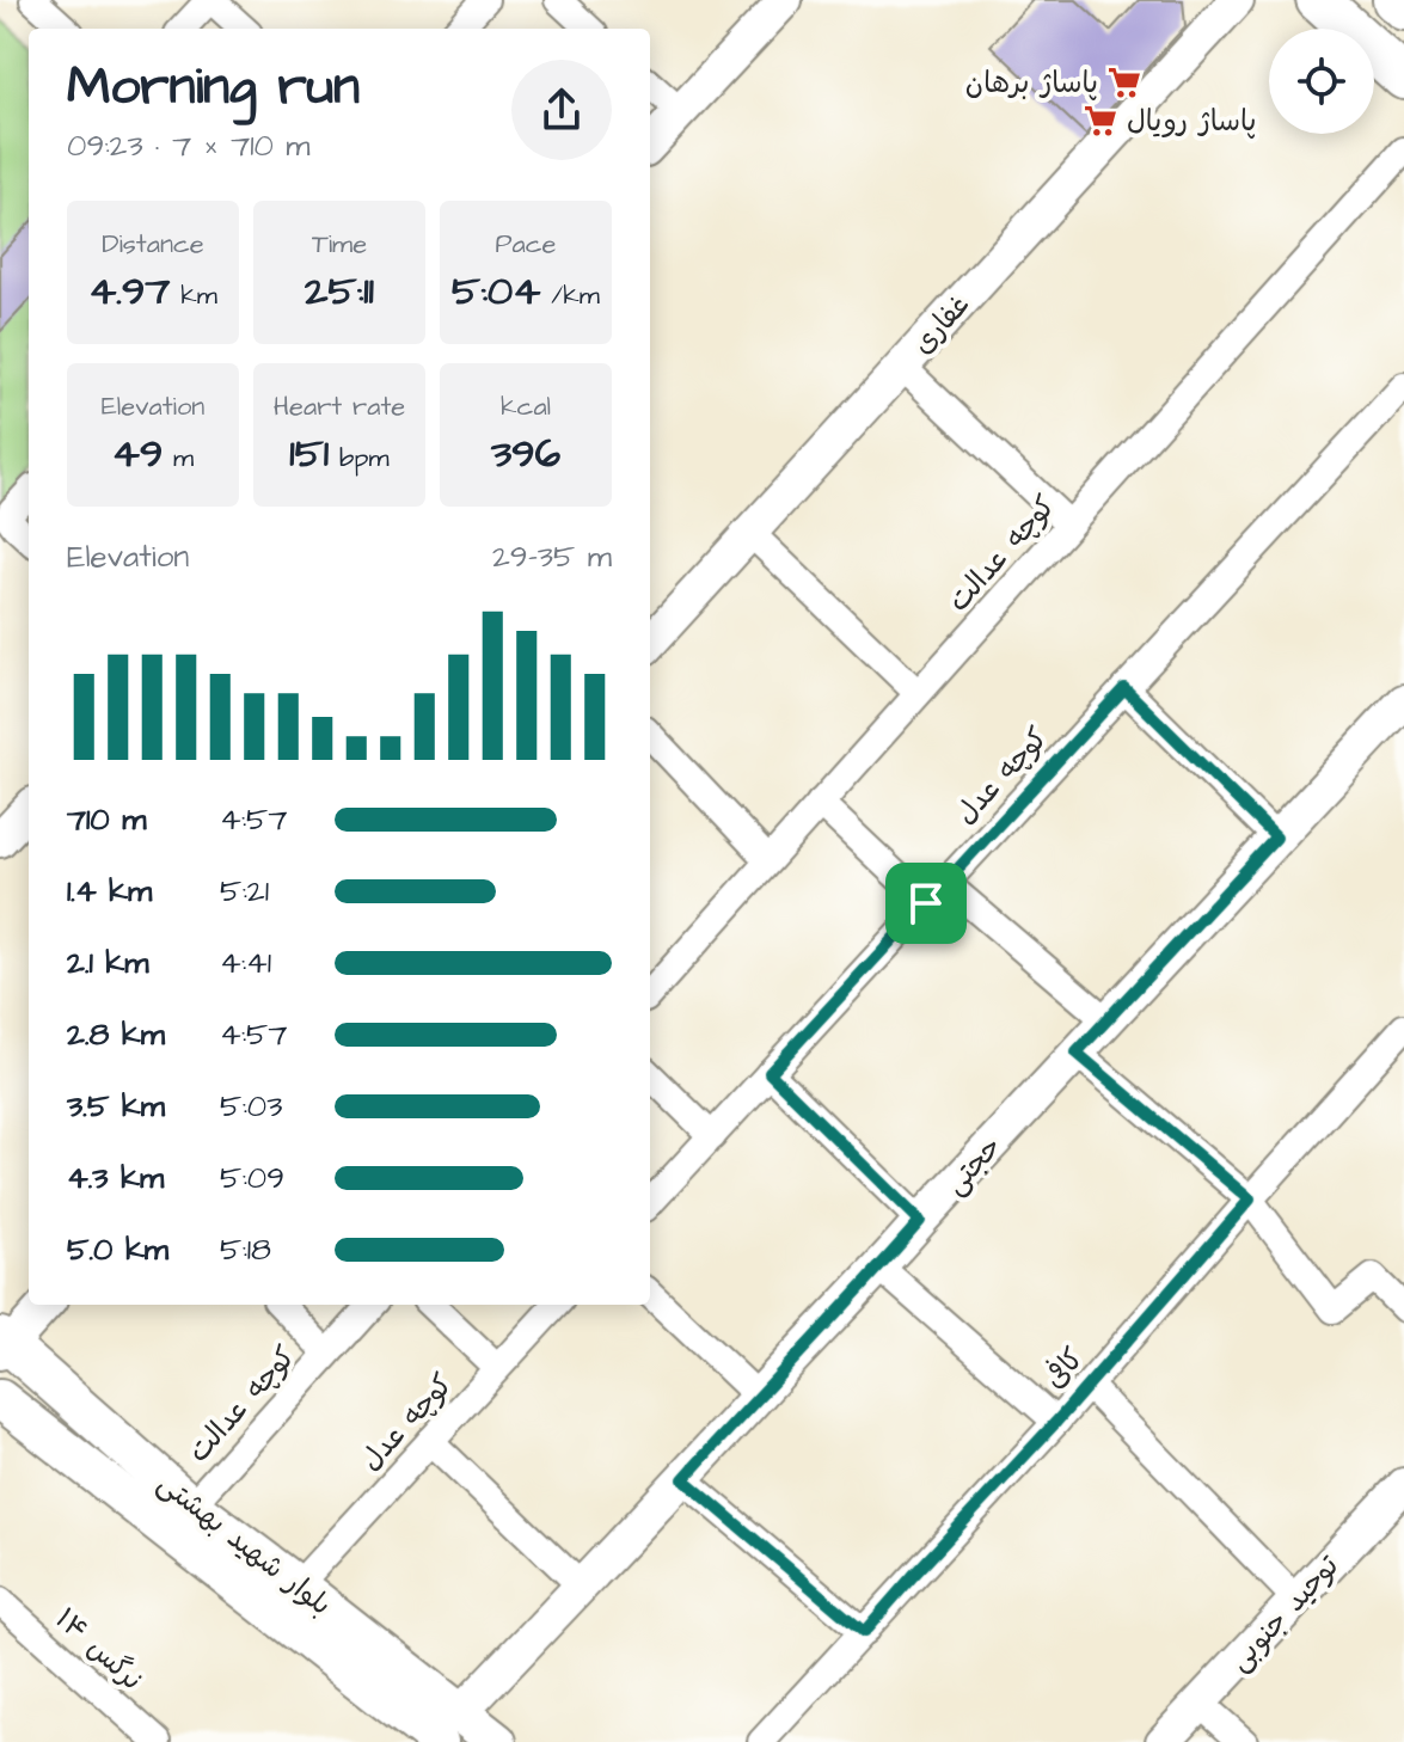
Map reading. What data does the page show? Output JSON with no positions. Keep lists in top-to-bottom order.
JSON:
{
  "streets": {
    "main road": ["بلوار شهید بهشتی"],
    "street": [
      "غفاری",
      "کوچه عدالت",
      "کوچه عدل",
      "حجتی",
      "کافی",
      "توحید جنوبی",
      "نرگس ۱۴"
    ]
  },
  "crossings": [
    ["کوچه عدالت", "بلوار شهید بهشتی"],
    ["کوچه عدل", "بلوار شهید بهشتی"],
    ["حجتی", "بلوار شهید بهشتی"]
  ],
  "places": {
    "supermarket": ["پاساژ برهان", "پاساژ رویال"]
  },
  "page": {
    "heading": ["Morning run", "09:23 · 7 × 710 m"],
    "stats": [
      ["Distance", "4.97 km"],
      ["Time", "25:11"],
      ["Pace", "5:04 /km"],
      ["Elevation", "49 m"],
      ["Heart rate", "151 bpm"],
      ["kcal", "396"]
    ],
    "chart": ["Elevation", "29–35 m"],
    "list": [
      {
        "name": "710 m",
        "note": "4:57"
      },
      {
        "name": "1.4 km",
        "note": "5:21"
      },
      {
        "name": "2.1 km",
        "note": "4:41"
      },
      {
        "name": "2.8 km",
        "note": "4:57"
      },
      {
        "name": "3.5 km",
        "note": "5:03"
      },
      {
        "name": "4.3 km",
        "note": "5:09"
      },
      {
        "name": "5.0 km",
        "note": "5:18"
      }
    ]
  }
}
